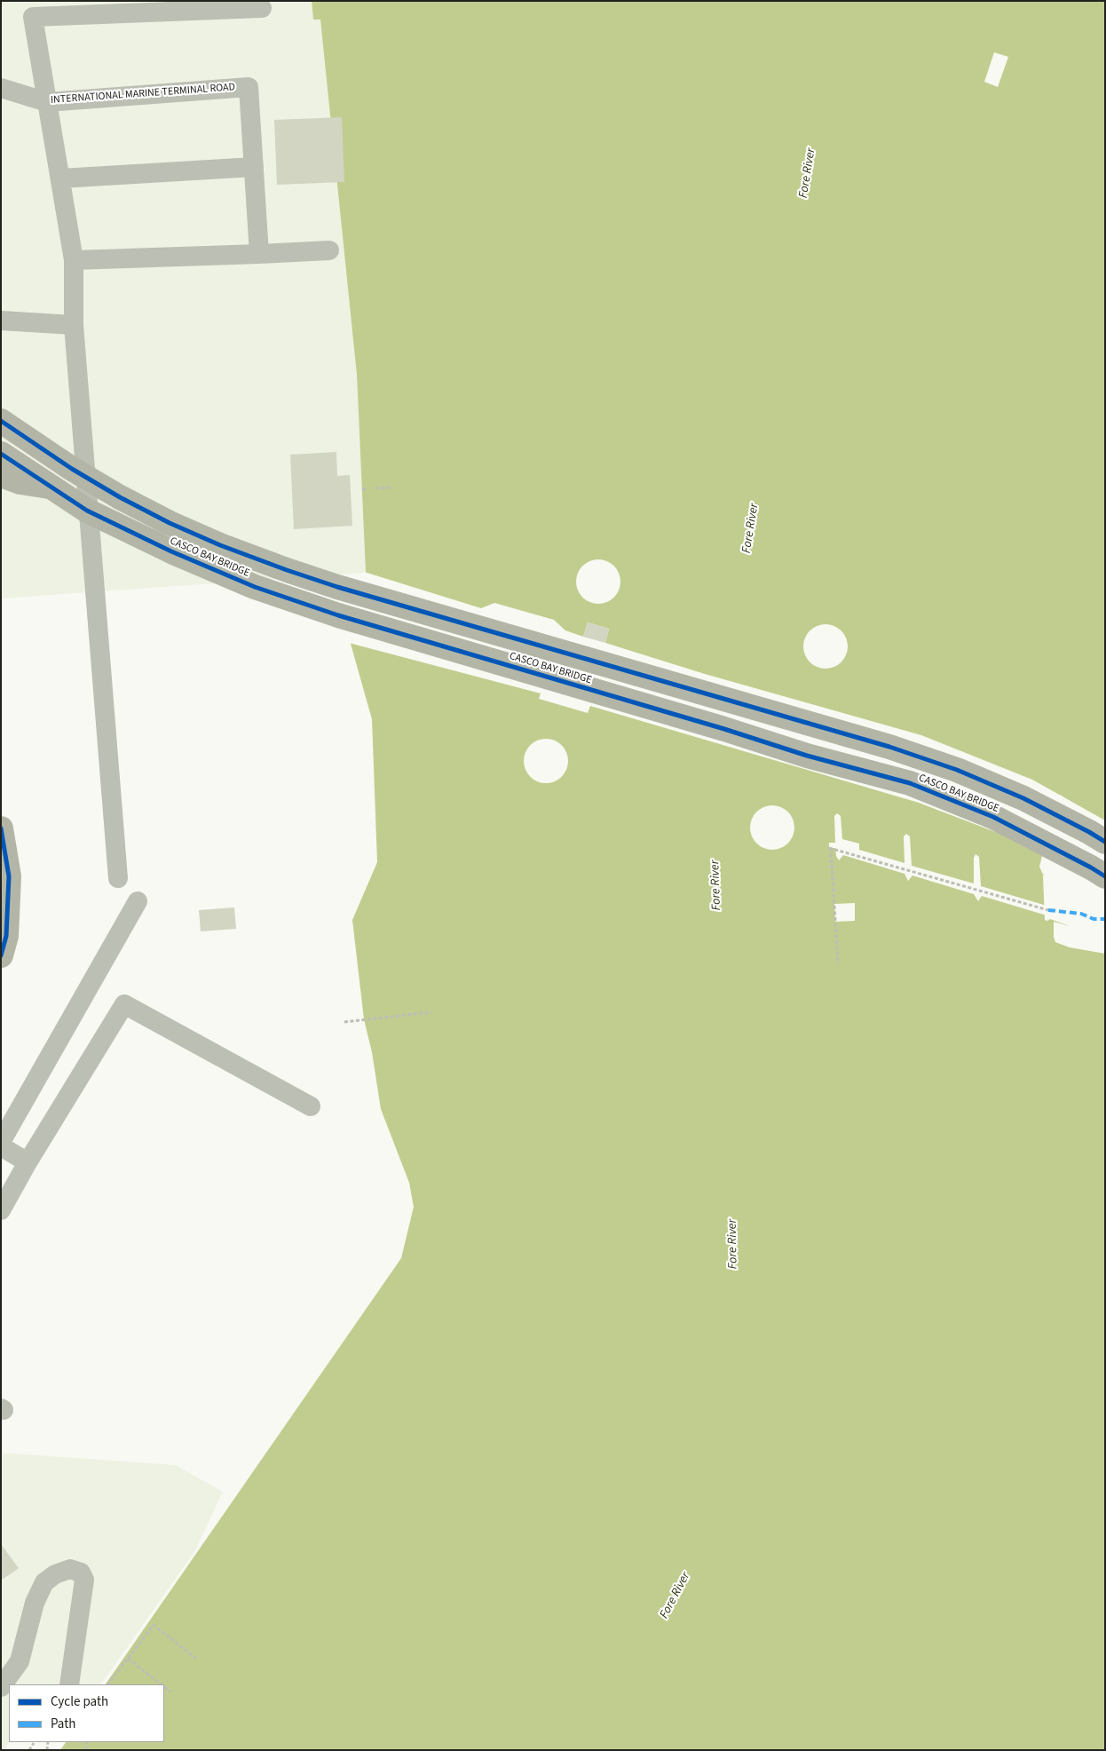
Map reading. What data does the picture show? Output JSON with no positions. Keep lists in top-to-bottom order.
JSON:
{
  "streets": {
    "main road": ["CASCO BAY BRIDGE"],
    "lane": ["INTERNATIONAL MARINE TERMINAL ROAD"]
  },
  "water": ["Fore River"],
  "legend": ["Cycle path", "Path"]
}
